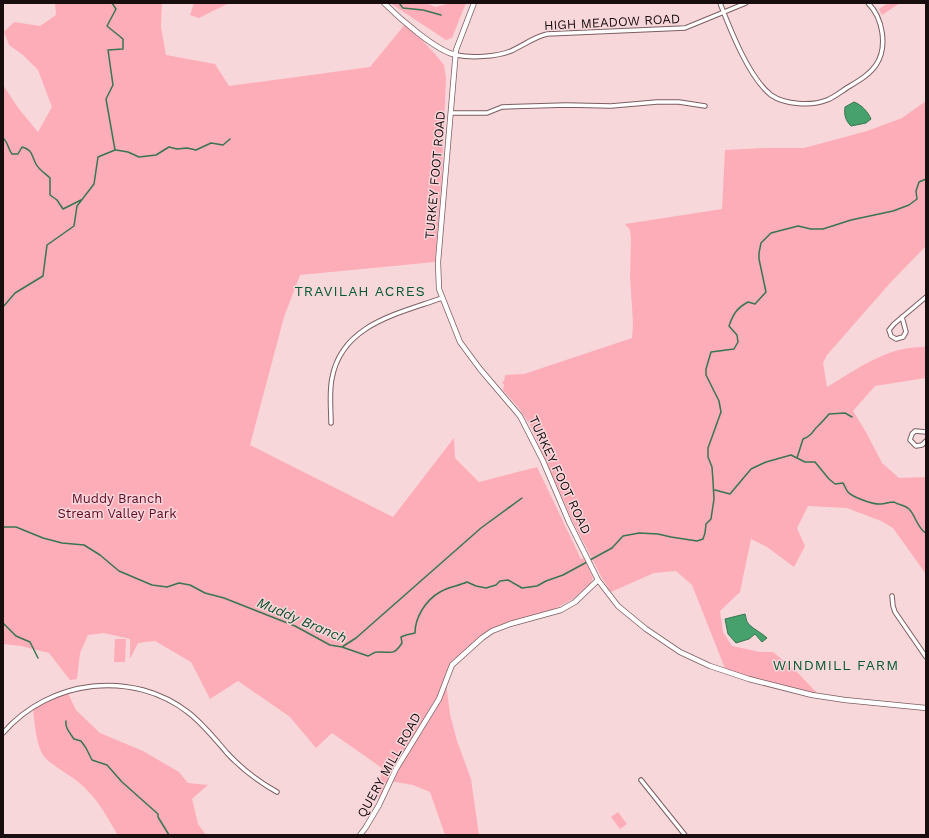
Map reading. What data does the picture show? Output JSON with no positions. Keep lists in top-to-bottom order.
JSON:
{
  "streets": {
    "street": ["HIGH MEADOW ROAD", "TURKEY FOOT ROAD", "QUERY MILL ROAD"]
  },
  "crossings": [
    ["HIGH MEADOW ROAD", "TURKEY FOOT ROAD"],
    ["TURKEY FOOT ROAD", "QUERY MILL ROAD"]
  ],
  "districts": ["TRAVILAH ACRES", "WINDMILL FARM"],
  "water": ["Muddy Branch"],
  "parks": ["Muddy Branch Stream Valley Park"]
}
